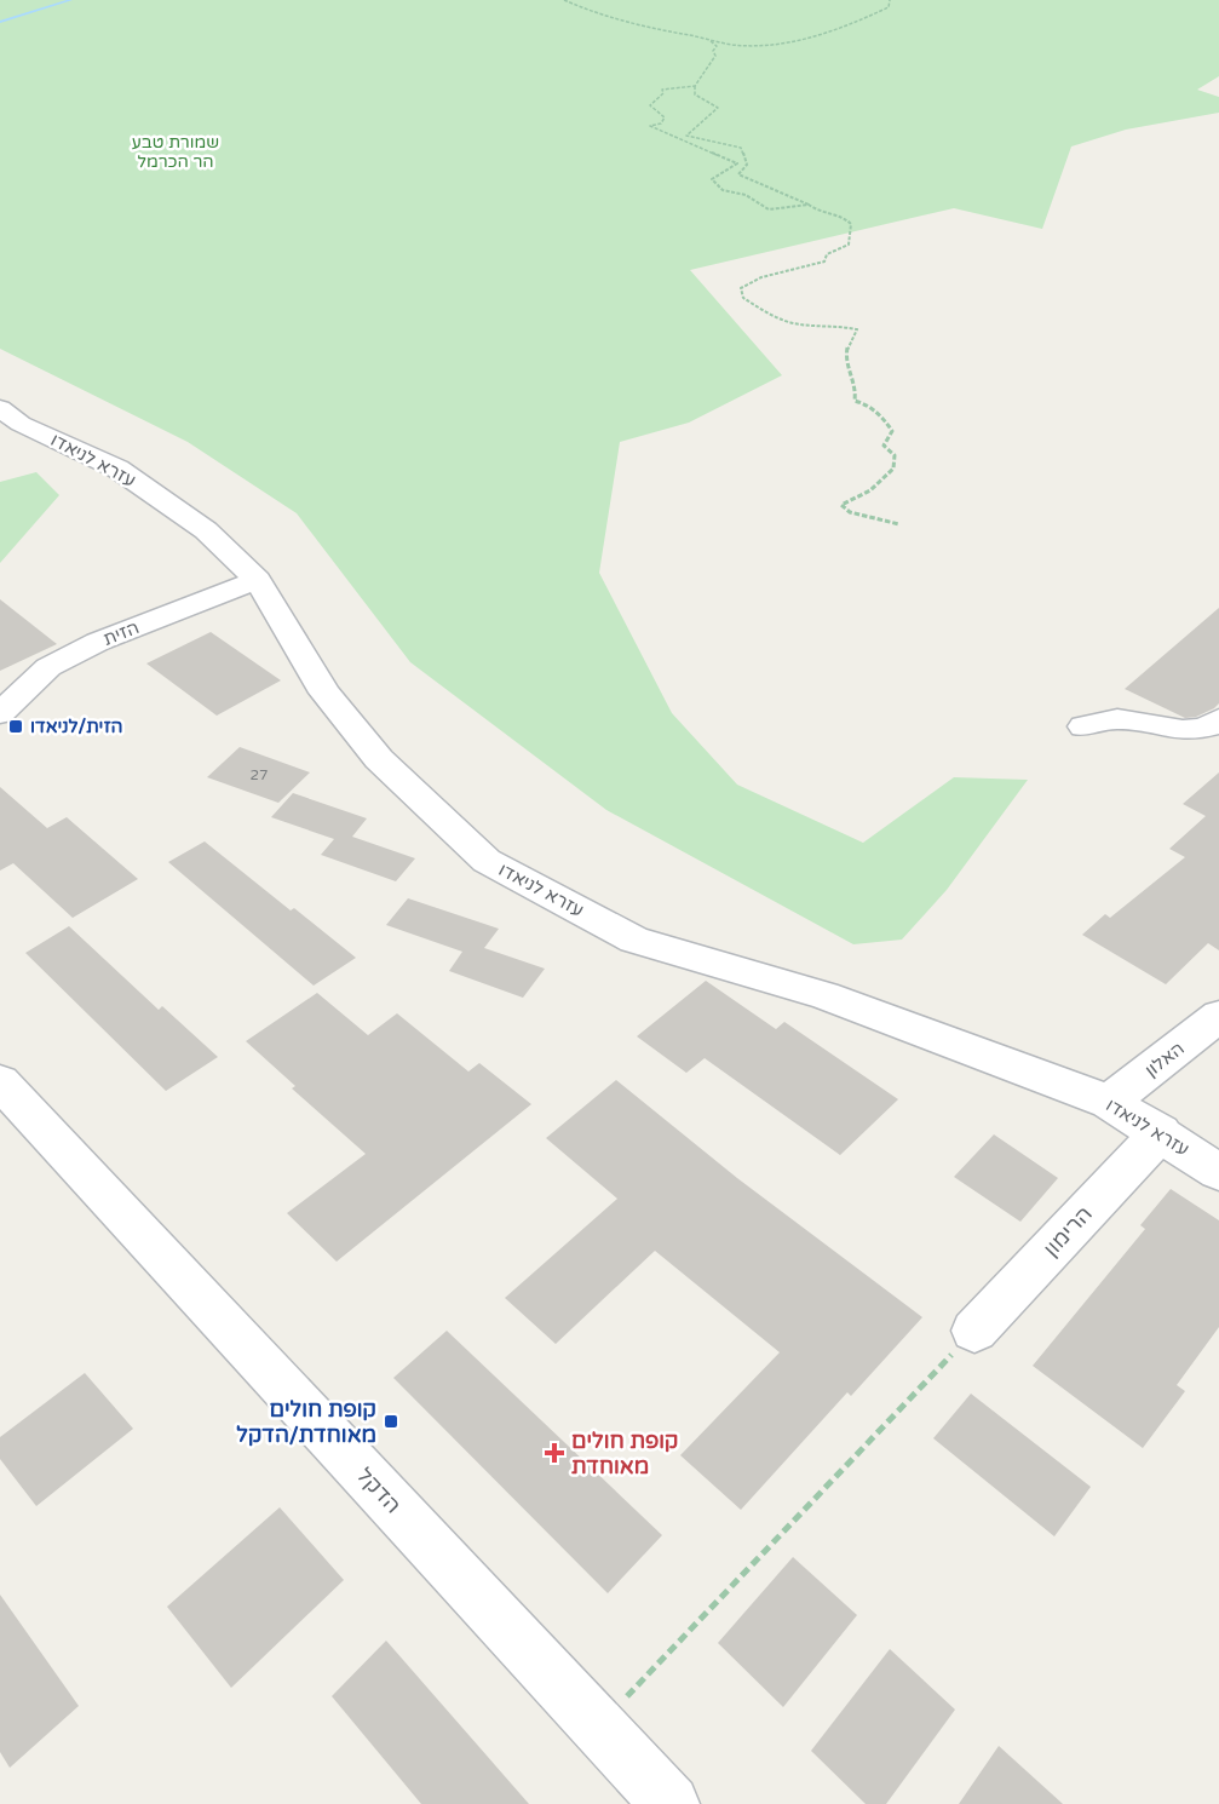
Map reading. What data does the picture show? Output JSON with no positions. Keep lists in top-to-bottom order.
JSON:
{
  "streets": {
    "street": [
      "עזרא לניאדו",
      "הזית",
      "האלון",
      "הרימון",
      "הדקל"
    ]
  },
  "crossings": [
    ["עזרא לניאדו", "הזית"],
    ["עזרא לניאדו", "האלון"],
    ["עזרא לניאדו", "הרימון"]
  ],
  "parks": ["שמורת טבע הר הכרמל"],
  "places": {
    "transit": ["הזית/לניאדו", "קופת חולים מאוחדת/הדקל"],
    "health": ["קופת חולים מאוחדת"]
  },
  "house_numbers": ["27"]
}
